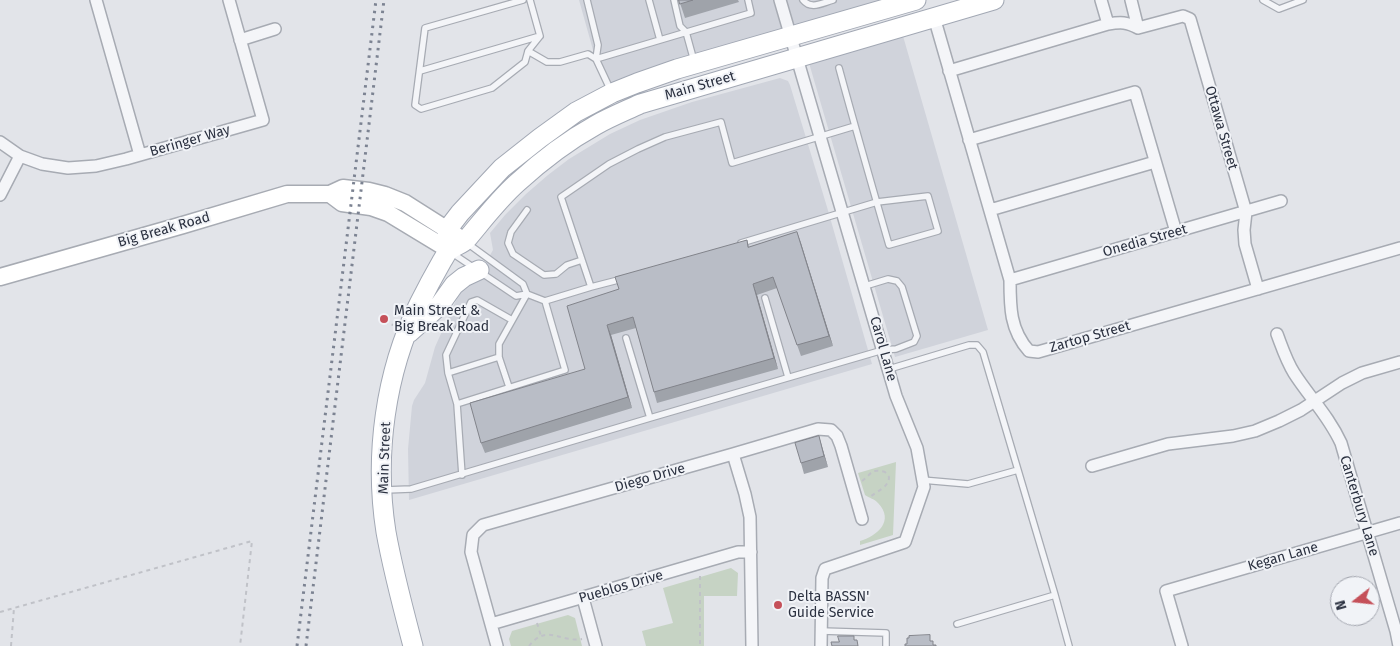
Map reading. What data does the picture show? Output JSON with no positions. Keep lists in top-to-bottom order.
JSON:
{
  "streets": {
    "main road": ["Main Street"],
    "street": [
      "Ottawa Street",
      "Beringer Way",
      "Big Break Road",
      "Onedia Street",
      "Zartop Street",
      "Carol Lane",
      "Diego Drive",
      "Canterbury Lane",
      "Kegan Lane",
      "Pueblos Drive"
    ]
  },
  "crossings": [
    ["Main Street", "Big Break Road"],
    ["Main Street", "Zartop Street"],
    ["Main Street", "Carol Lane"],
    ["Ottawa Street", "Onedia Street"],
    ["Ottawa Street", "Zartop Street"],
    ["Onedia Street", "Zartop Street"],
    ["Diego Drive", "Pueblos Drive"],
    ["Canterbury Lane", "Kegan Lane"]
  ],
  "places": ["Main Street & Big Break Road", "Delta BASSN' Guide Service"],
  "north": "left"
}
